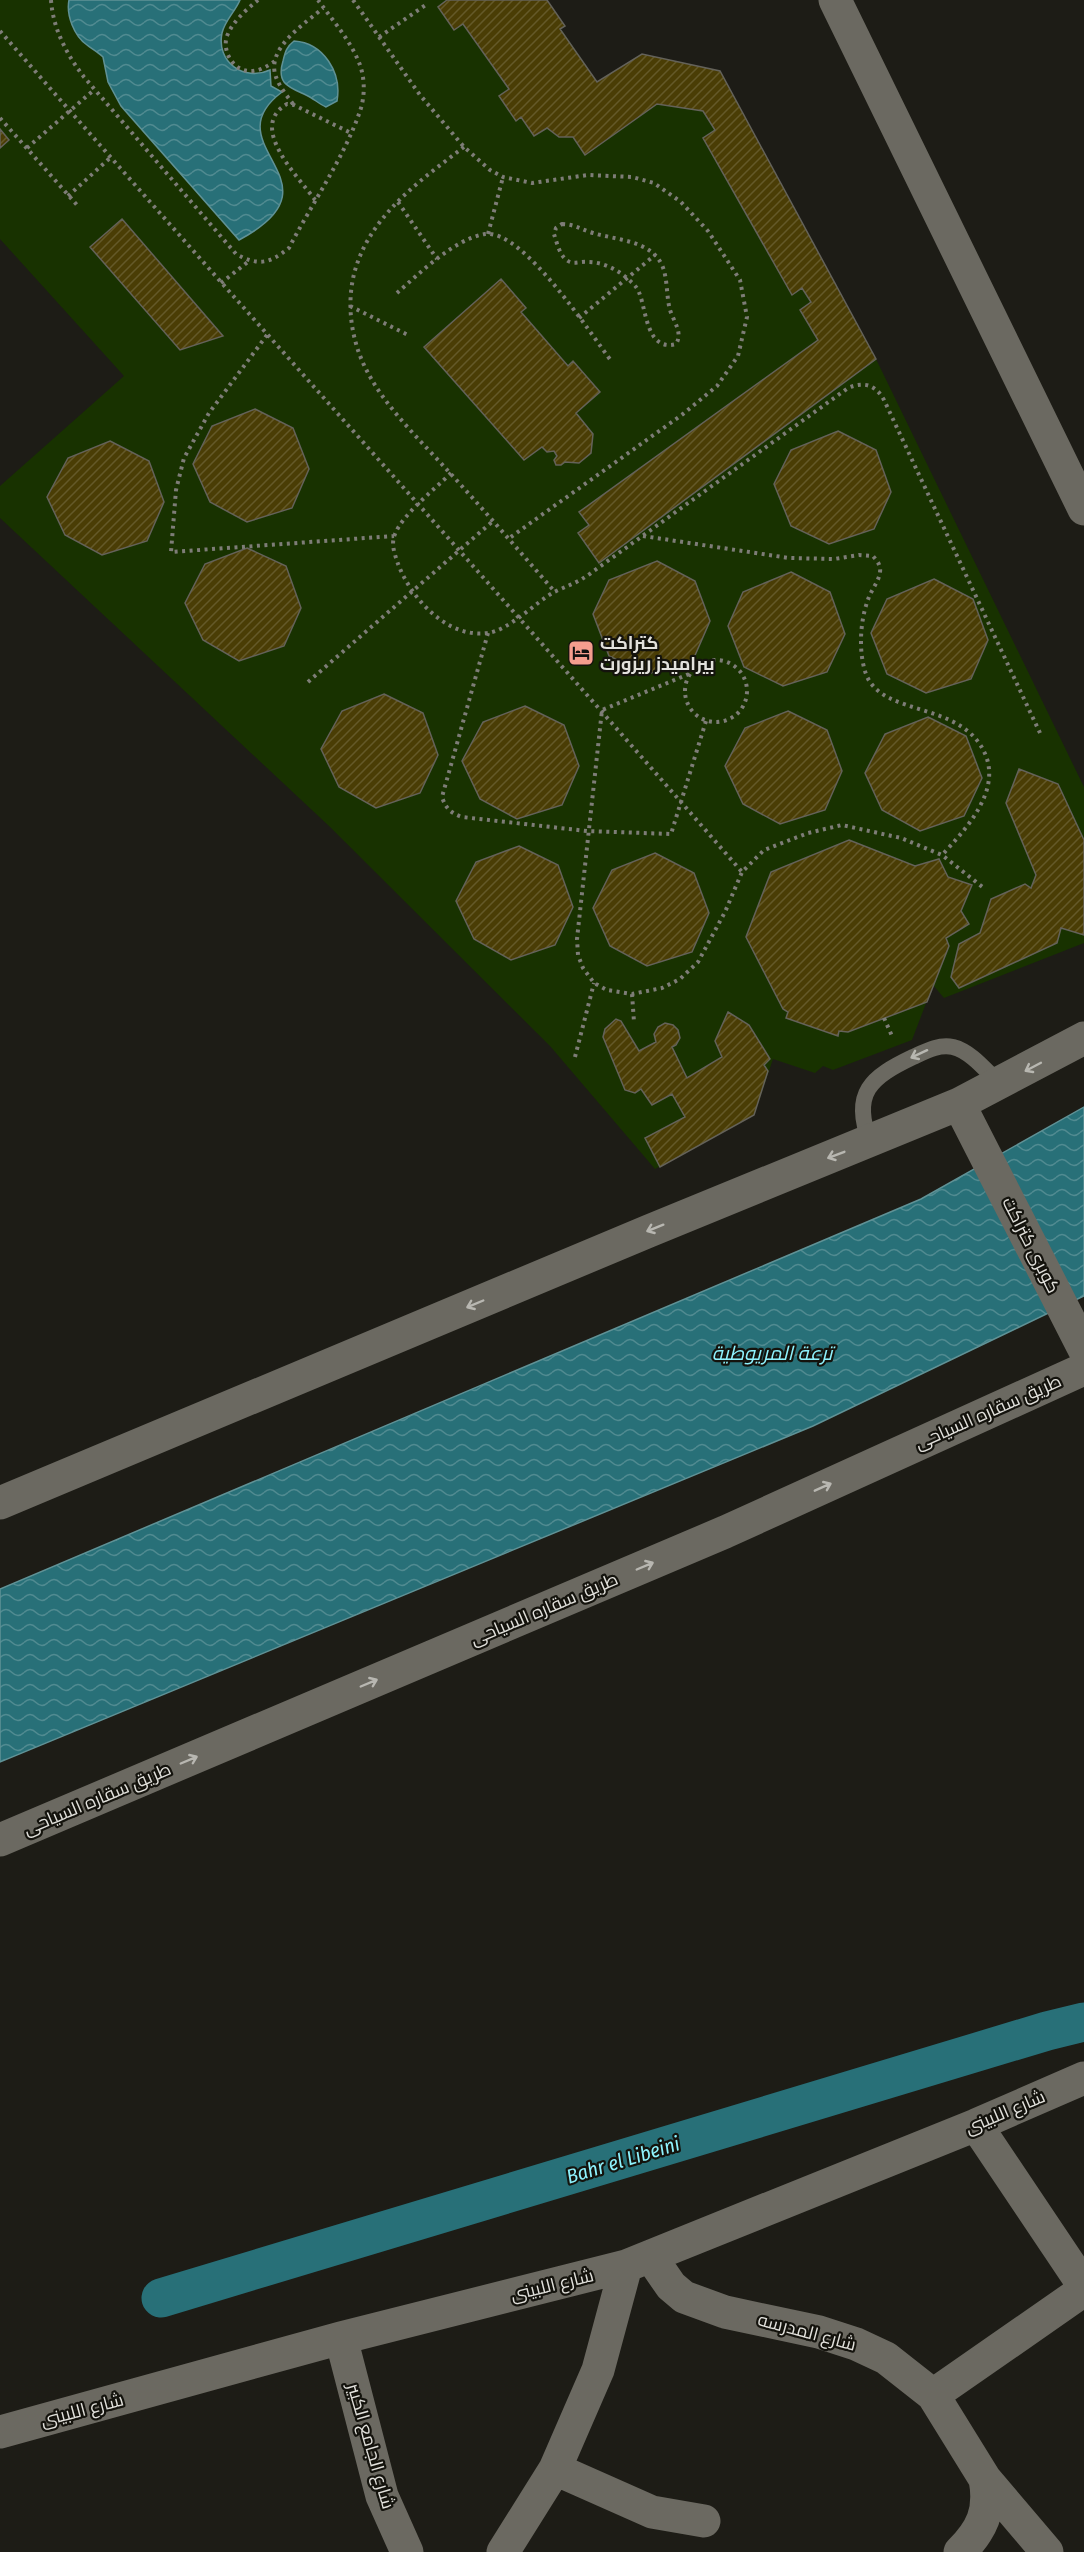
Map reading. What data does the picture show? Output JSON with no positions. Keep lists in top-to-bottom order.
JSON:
{
  "streets": {
    "street": [
      "كوبرى كتراكت",
      "طريق سقاره السياحى",
      "شارع اللبينى",
      "شارع المدرسه",
      "شارع الجامع الكبير"
    ]
  },
  "crossings": [
    ["شارع اللبينى", "شارع المدرسه"],
    ["شارع اللبينى", "شارع الجامع الكبير"]
  ],
  "one_way": ["طريق سقاره السياحى"],
  "water": ["ترعة المريوطية", "Bahr el Libeini"],
  "places": {
    "hotel": ["كتراكت بيراميدز ريزورت"]
  }
}
